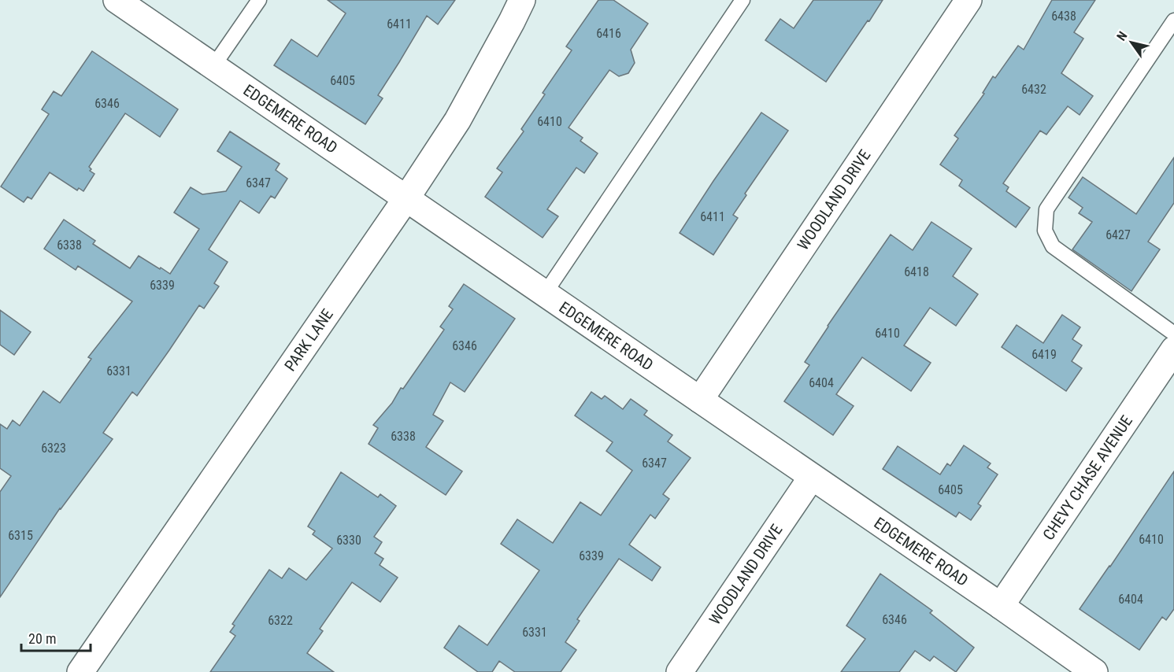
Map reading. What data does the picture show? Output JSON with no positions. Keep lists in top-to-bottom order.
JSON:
{
  "streets": {
    "street": [
      "EDGEMERE ROAD",
      "WOODLAND DRIVE",
      "PARK LANE",
      "CHEVY CHASE AVENUE"
    ]
  },
  "crossings": [
    ["EDGEMERE ROAD", "WOODLAND DRIVE"],
    ["EDGEMERE ROAD", "PARK LANE"],
    ["EDGEMERE ROAD", "CHEVY CHASE AVENUE"]
  ],
  "house_numbers": [
    "6438",
    "6411",
    "6416",
    "6405",
    "6432",
    "6346",
    "6410",
    "6347",
    "6411",
    "6427",
    "6338",
    "6418",
    "6339",
    "6410",
    "6346",
    "6419",
    "6331",
    "6404",
    "6338",
    "6323",
    "6347",
    "6405",
    "6315",
    "6410",
    "6330",
    "6339",
    "6404",
    "6346",
    "6322",
    "6331"
  ],
  "scale_bar": "20 m",
  "north": "top left"
}
